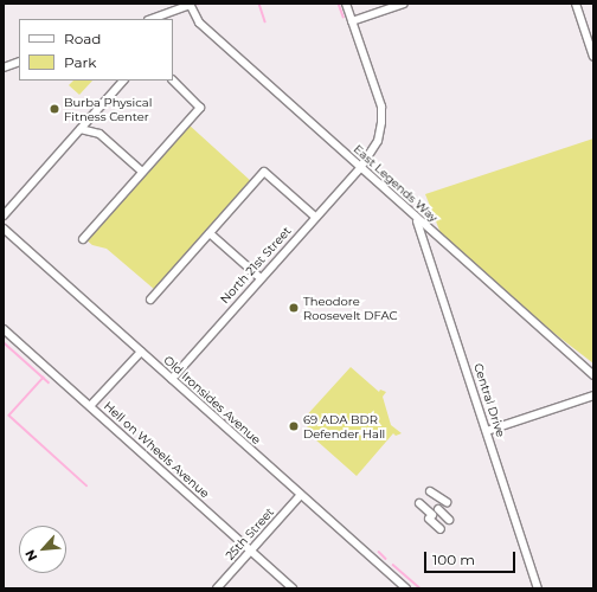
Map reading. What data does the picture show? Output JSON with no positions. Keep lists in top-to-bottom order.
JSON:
{
  "streets": {
    "street": [
      "East Legends Way",
      "North 21st Street",
      "Old Ironsides Avenue",
      "Central Drive",
      "Hell on Wheels Avenue",
      "25th Street"
    ]
  },
  "crossings": [
    ["East Legends Way", "North 21st Street"],
    ["East Legends Way", "Central Drive"],
    ["North 21st Street", "Old Ironsides Avenue"],
    ["Old Ironsides Avenue", "25th Street"],
    ["Hell on Wheels Avenue", "25th Street"]
  ],
  "places": ["Burba Physical Fitness Center", "Theodore Roosevelt DFAC", "69 ADA BDR Defender Hall"],
  "legend": ["Road", "Park"],
  "scale_bar": "100 m",
  "north": "bottom left"
}
